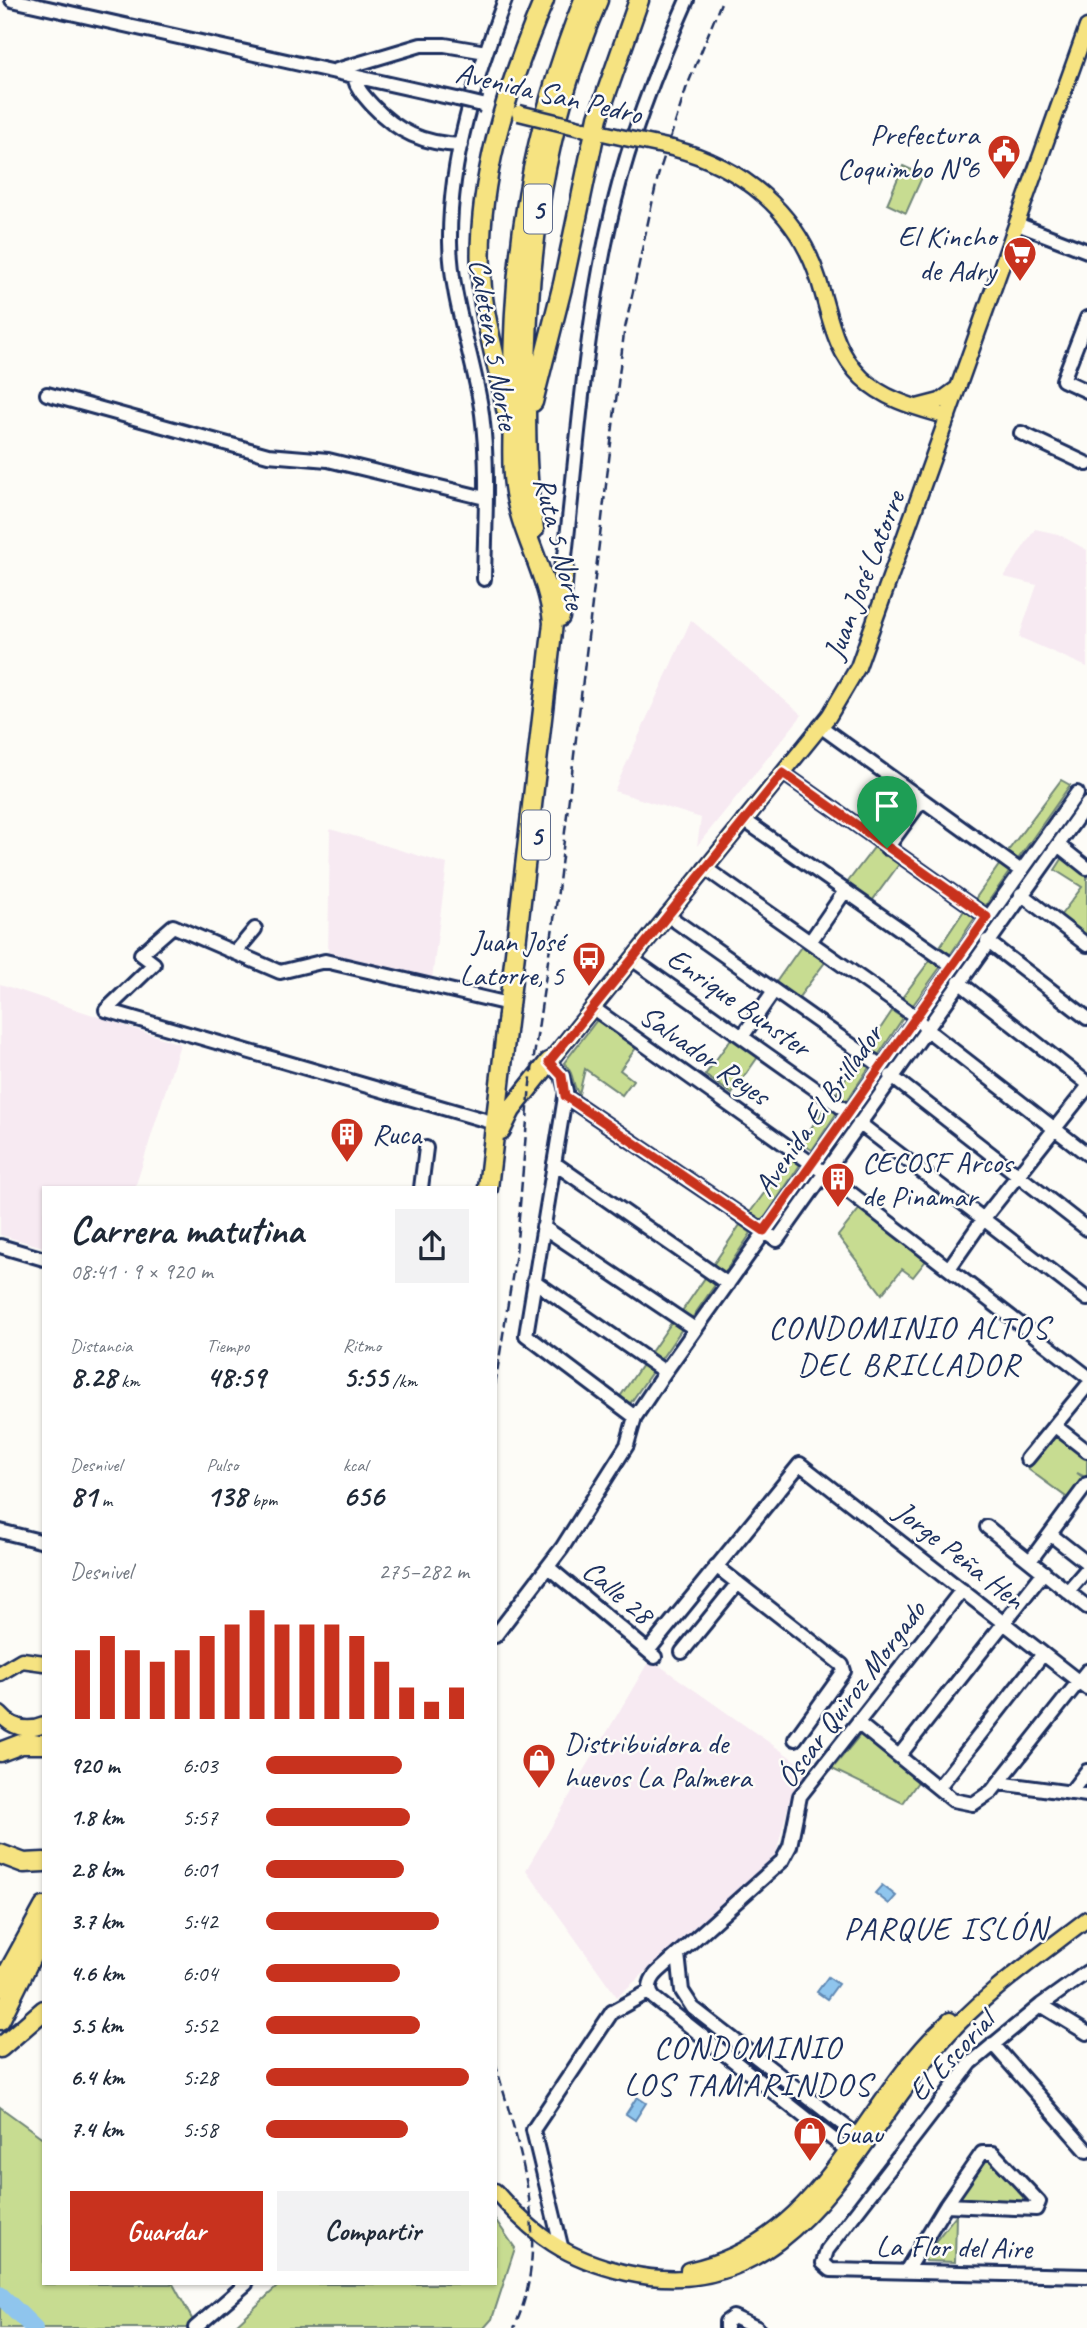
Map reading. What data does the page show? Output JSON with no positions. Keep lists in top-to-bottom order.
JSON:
{
  "streets": {
    "highway": ["5", "Ruta 5 Norte"],
    "main road": ["Avenida San Pedro", "Juan José Latorre"],
    "street": [
      "Caletera 5 Norte",
      "Enrique Bunster",
      "Salvador Reyes",
      "Avenida El Brillador",
      "Jorge Peña Hen",
      "Calle 28",
      "Óscar Quiroz Morgado",
      "El Escorial",
      "La Flor del Aire"
    ]
  },
  "crossings": [
    ["Avenida San Pedro", "Juan José Latorre"],
    ["Juan José Latorre", "Enrique Bunster"],
    ["Juan José Latorre", "Salvador Reyes"],
    ["Enrique Bunster", "Avenida El Brillador"],
    ["Salvador Reyes", "Avenida El Brillador"],
    ["Avenida El Brillador", "Calle 28"],
    ["Jorge Peña Hen", "Calle 28"],
    ["Jorge Peña Hen", "Óscar Quiroz Morgado"],
    ["El Escorial", "La Flor del Aire"]
  ],
  "districts": ["CONDOMINIO ALTOS DEL BRILLADOR", "PARQUE ISLÓN", "CONDOMINIO LOS TAMARINDOS"],
  "places": {
    "public building": ["Prefectura Coquimbo N°6"],
    "supermarket": ["El Kincho de Adry"],
    "bus stop": ["Juan José Latorre, 5"],
    "building": ["Ruca", "CECOSF Arcos de Pinamar"],
    "shop": ["Distribuidora de huevos La Palmera", "Guau"]
  },
  "page": {
    "heading": ["Carrera matutina", "08:41 · 9 × 920 m"],
    "stats": [
      ["Distancia", "8.28 km"],
      ["Tiempo", "48:59"],
      ["Ritmo", "5:55 /km"],
      ["Desnivel", "81 m"],
      ["Pulso", "138 bpm"],
      ["kcal", "656"]
    ],
    "chart": ["Desnivel", "275–282 m"],
    "list": [
      {
        "name": "920 m",
        "note": "6:03"
      },
      {
        "name": "1.8 km",
        "note": "5:57"
      },
      {
        "name": "2.8 km",
        "note": "6:01"
      },
      {
        "name": "3.7 km",
        "note": "5:42"
      },
      {
        "name": "4.6 km",
        "note": "6:04"
      },
      {
        "name": "5.5 km",
        "note": "5:52"
      },
      {
        "name": "6.4 km",
        "note": "5:28"
      },
      {
        "name": "7.4 km",
        "note": "5:58"
      }
    ],
    "buttons": ["Guardar", "Compartir"]
  }
}
